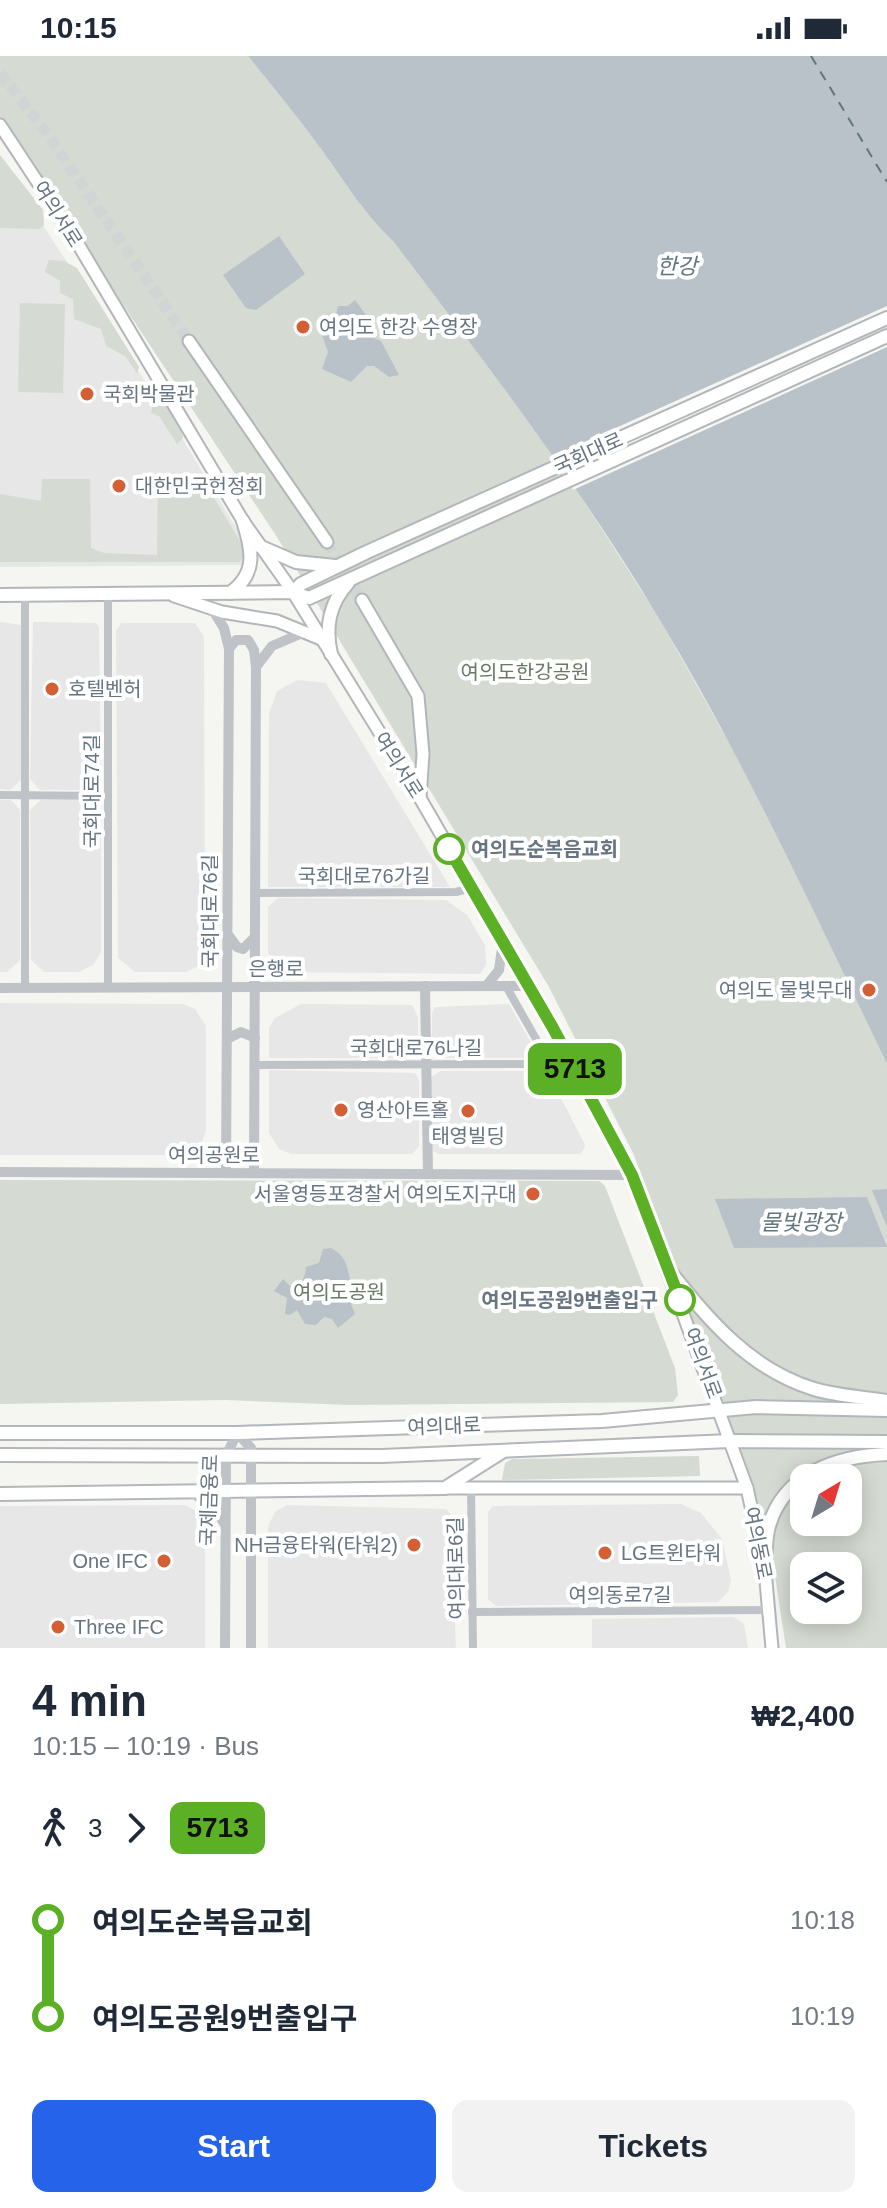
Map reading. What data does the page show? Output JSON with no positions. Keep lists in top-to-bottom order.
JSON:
{
  "streets": {
    "main road": [
      "여의서로",
      "국회대로",
      "여의대로",
      "여의동로"
    ],
    "street": [
      "국회대로74길",
      "국회대로76가길",
      "국회대로76길",
      "은행로",
      "국회대로76나길",
      "여의공원로",
      "국제금융로",
      "여의대로6길",
      "여의동로7길"
    ]
  },
  "crossings": [
    ["여의서로", "국회대로"],
    ["여의서로", "국회대로76가길"],
    ["여의서로", "은행로"],
    ["여의서로", "여의공원로"],
    ["여의서로", "여의대로"],
    ["여의서로", "여의동로"],
    ["국회대로", "국회대로74길"],
    ["국회대로74길", "은행로"],
    ["국회대로76길", "은행로"],
    ["국회대로76길", "여의공원로"],
    ["은행로", "국회대로76나길"],
    ["여의대로", "국제금융로"],
    ["여의대로", "여의동로"],
    ["여의동로", "여의동로7길"],
    ["여의대로6길", "여의동로7길"]
  ],
  "water": ["한강", "물빛광장"],
  "parks": ["여의도한강공원", "여의도공원"],
  "places": [
    "여의도 한강 수영장",
    "국회박물관",
    "대한민국헌정회",
    "호텔벤허",
    "여의도순복음교회",
    "여의도 물빛무대",
    "영산아트홀",
    "태영빌딩",
    "서울영등포경찰서 여의도지구대",
    "여의도공원9번출입구",
    "NH금융타워(타워2)",
    "LG트윈타워",
    "One IFC",
    "Three IFC"
  ],
  "lines": ["bus line 5713"],
  "north": "top right",
  "page": {
    "status": "10:15",
    "on_map": "5713",
    "heading": ["4 min", "10:15 – 10:19 · Bus", "₩2,400"],
    "legs": ["3", "5713"],
    "list": [
      {
        "name": "여의도순복음교회",
        "value": "10:18"
      },
      {
        "name": "여의도공원9번출입구",
        "value": "10:19"
      }
    ],
    "buttons": ["Start", "Tickets"]
  }
}
